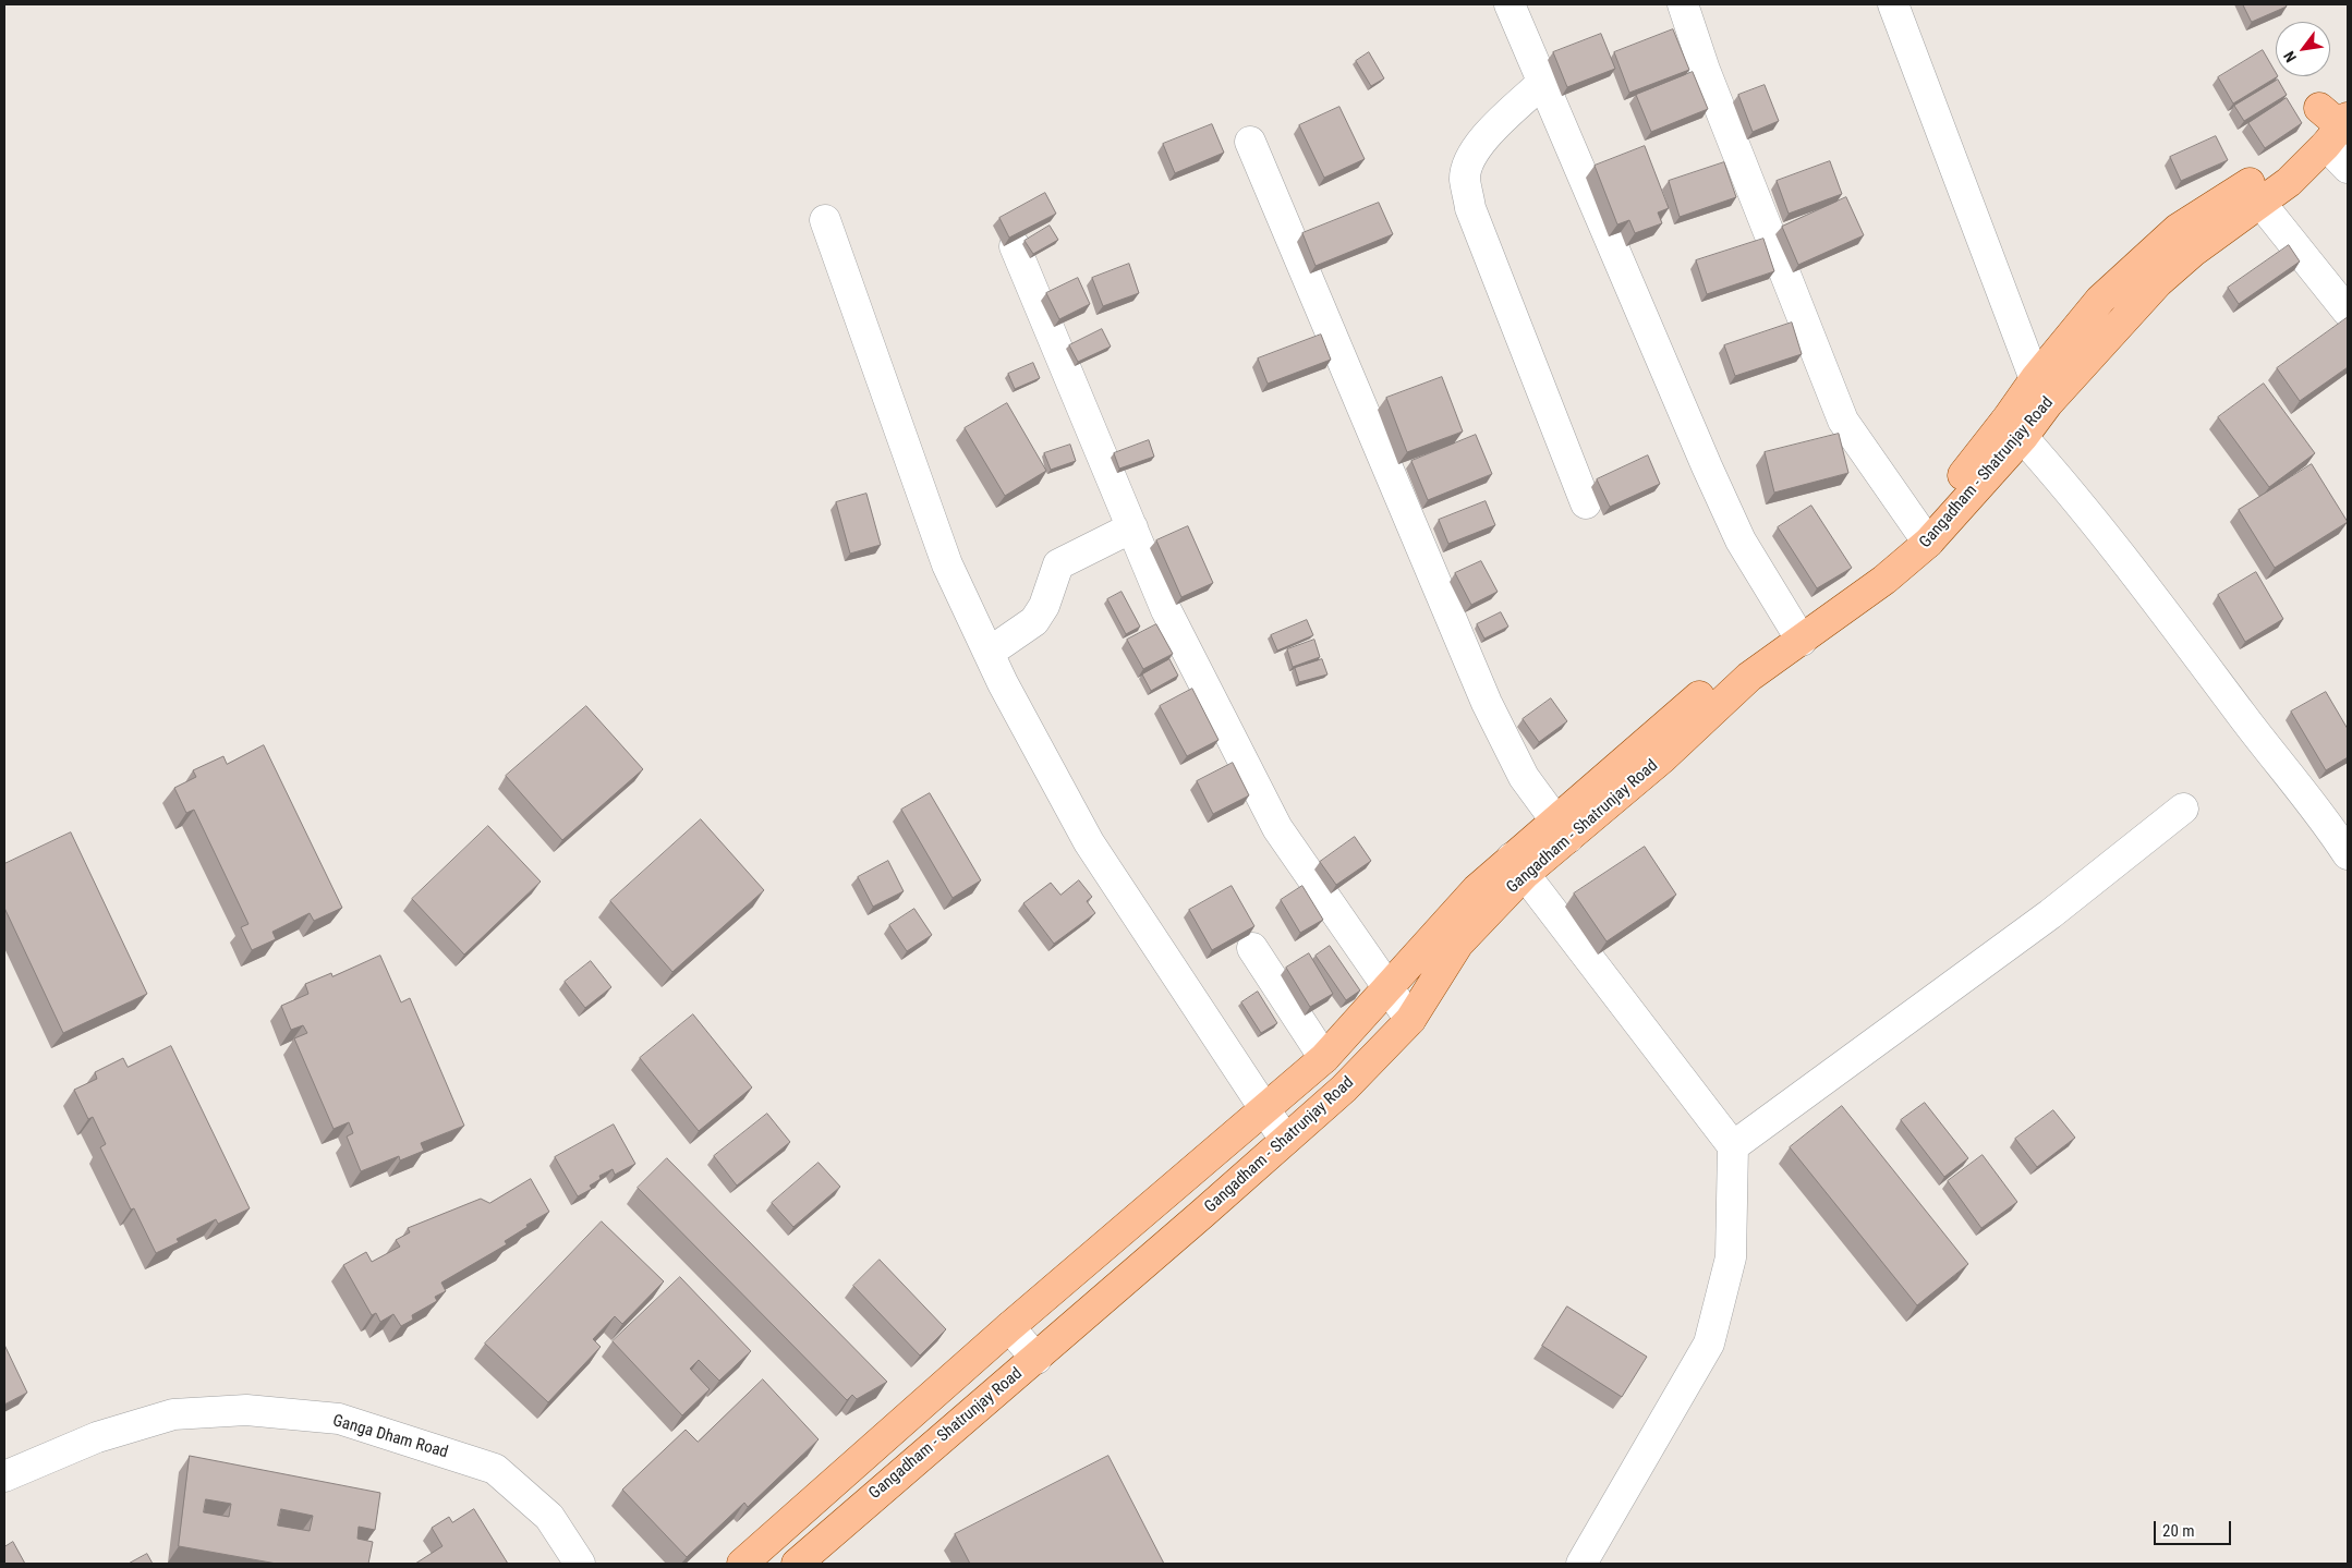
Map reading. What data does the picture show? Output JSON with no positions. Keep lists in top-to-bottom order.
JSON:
{
  "streets": {
    "main road": ["Gangadham - Shatrunjay Road"],
    "street": ["Ganga Dham Road"]
  },
  "scale_bar": "20 m",
  "north": "bottom left"
}
